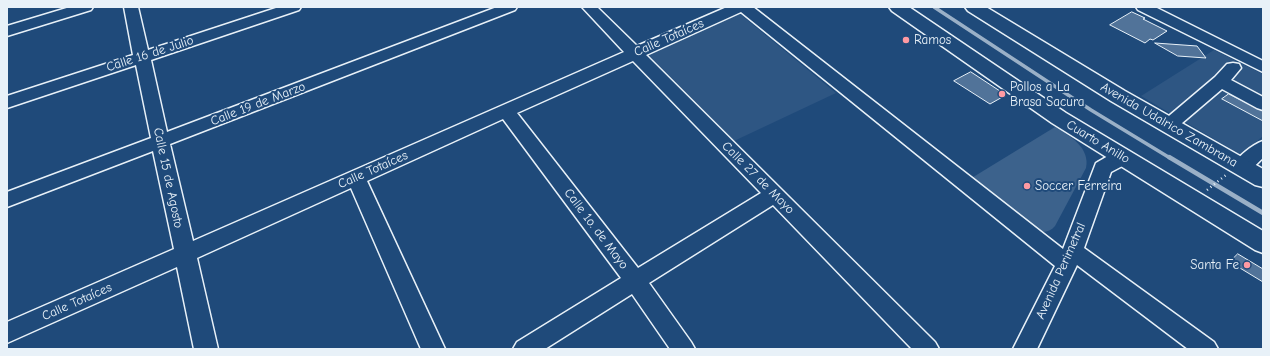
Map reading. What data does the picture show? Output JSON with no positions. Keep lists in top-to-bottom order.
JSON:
{
  "streets": {
    "highway": ["Avenida Udalrico Zambrana", "Cuarto Anillo"],
    "street": [
      "Calle Totaíces",
      "Calle 16 de Julio",
      "Calle 19 de Marzo",
      "Calle 15 de Agosto",
      "Calle 27 de Mayo",
      "Calle 1o. de Mayo",
      "Avenida Perimetral"
    ]
  },
  "crossings": [
    ["Calle Totaíces", "Calle 15 de Agosto"],
    ["Calle Totaíces", "Calle 27 de Mayo"],
    ["Calle Totaíces", "Calle 1o. de Mayo"],
    ["Calle 16 de Julio", "Calle 15 de Agosto"],
    ["Calle 19 de Marzo", "Calle 15 de Agosto"],
    ["Cuarto Anillo", "Avenida Perimetral"]
  ],
  "places": [
    "Ramos",
    "Pollos a La Brasa Sacura",
    "Soccer Ferreira",
    "Santa Fe"
  ]
}
